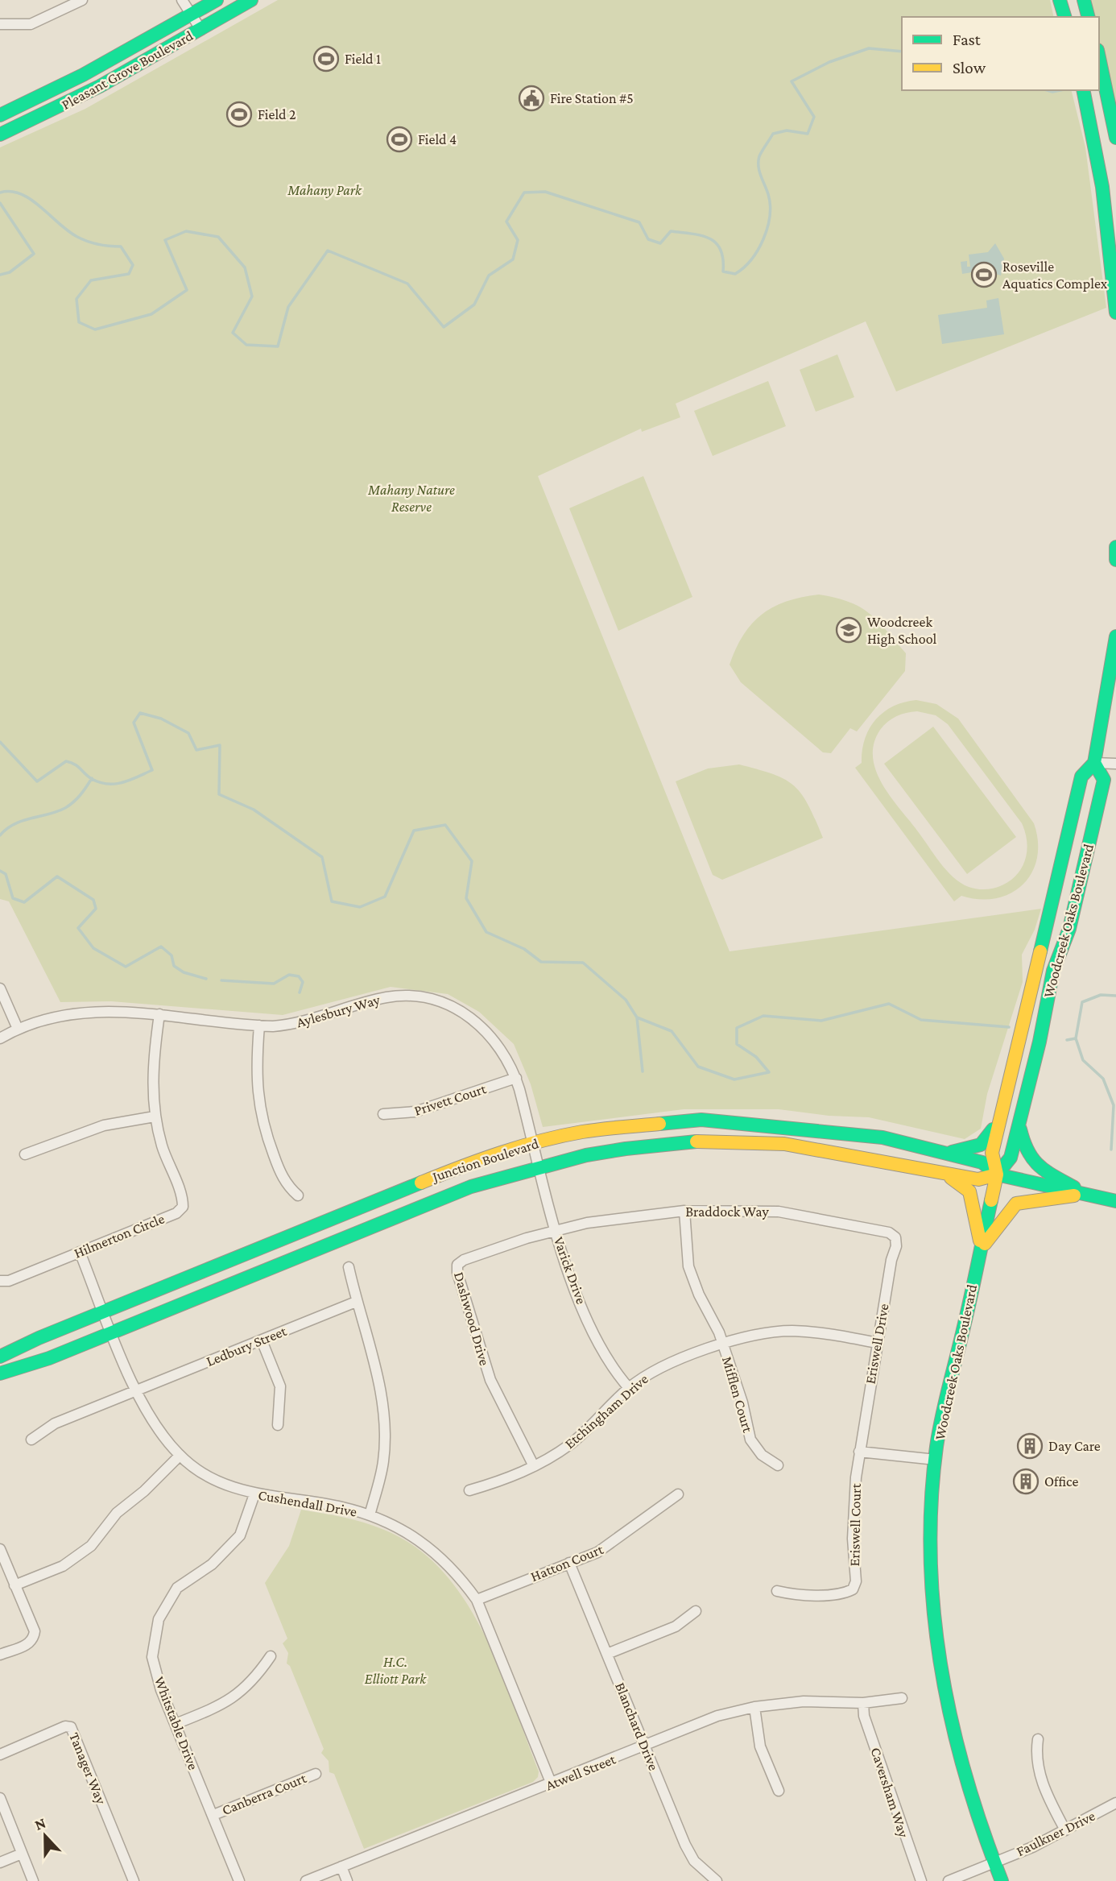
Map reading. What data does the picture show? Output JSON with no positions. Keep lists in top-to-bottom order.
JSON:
{
  "streets": {
    "main road": ["Pleasant Grove Boulevard", "Woodcreek Oaks Boulevard", "Junction Boulevard"],
    "street": [
      "Aylesbury Way",
      "Privett Court",
      "Braddock Way",
      "Hilmerton Circle",
      "Varick Drive",
      "Dashwood Drive",
      "Eriswell Drive",
      "Ledbury Street",
      "Mifflen Court",
      "Etchingham Drive",
      "Cushendall Drive",
      "Eriswell Court",
      "Hatton Court",
      "Whitstable Drive",
      "Blanchard Drive",
      "Tanager Way",
      "Atwell Street",
      "Caversham Way",
      "Canberra Court",
      "Faulkner Drive"
    ]
  },
  "crossings": [
    ["Woodcreek Oaks Boulevard", "Junction Boulevard"],
    ["Woodcreek Oaks Boulevard", "Faulkner Drive"],
    ["Aylesbury Way", "Privett Court"],
    ["Aylesbury Way", "Junction Boulevard"],
    ["Aylesbury Way", "Hilmerton Circle"],
    ["Aylesbury Way", "Varick Drive"],
    ["Junction Boulevard", "Varick Drive"],
    ["Junction Boulevard", "Cushendall Drive"],
    ["Braddock Way", "Varick Drive"],
    ["Braddock Way", "Dashwood Drive"],
    ["Braddock Way", "Eriswell Drive"],
    ["Braddock Way", "Mifflen Court"],
    ["Hilmerton Circle", "Cushendall Drive"],
    ["Varick Drive", "Dashwood Drive"],
    ["Varick Drive", "Etchingham Drive"],
    ["Dashwood Drive", "Etchingham Drive"],
    ["Eriswell Drive", "Etchingham Drive"],
    ["Eriswell Drive", "Eriswell Court"],
    ["Ledbury Street", "Cushendall Drive"],
    ["Mifflen Court", "Etchingham Drive"],
    ["Cushendall Drive", "Hatton Court"],
    ["Cushendall Drive", "Whitstable Drive"],
    ["Cushendall Drive", "Atwell Street"],
    ["Hatton Court", "Blanchard Drive"],
    ["Whitstable Drive", "Canberra Court"],
    ["Blanchard Drive", "Atwell Street"],
    ["Atwell Street", "Caversham Way"]
  ],
  "parks": ["Mahany Park", "Mahany Nature Reserve", "H.C. Elliott Park"],
  "places": {
    "sports": [
      "Field 1",
      "Field 2",
      "Field 4",
      "Roseville Aquatics Complex"
    ],
    "public building": ["Fire Station #5"],
    "school or university": ["Woodcreek High School"],
    "building": ["Day Care", "Office"]
  },
  "legend": ["Fast", "Slow"],
  "north": "top"
}
